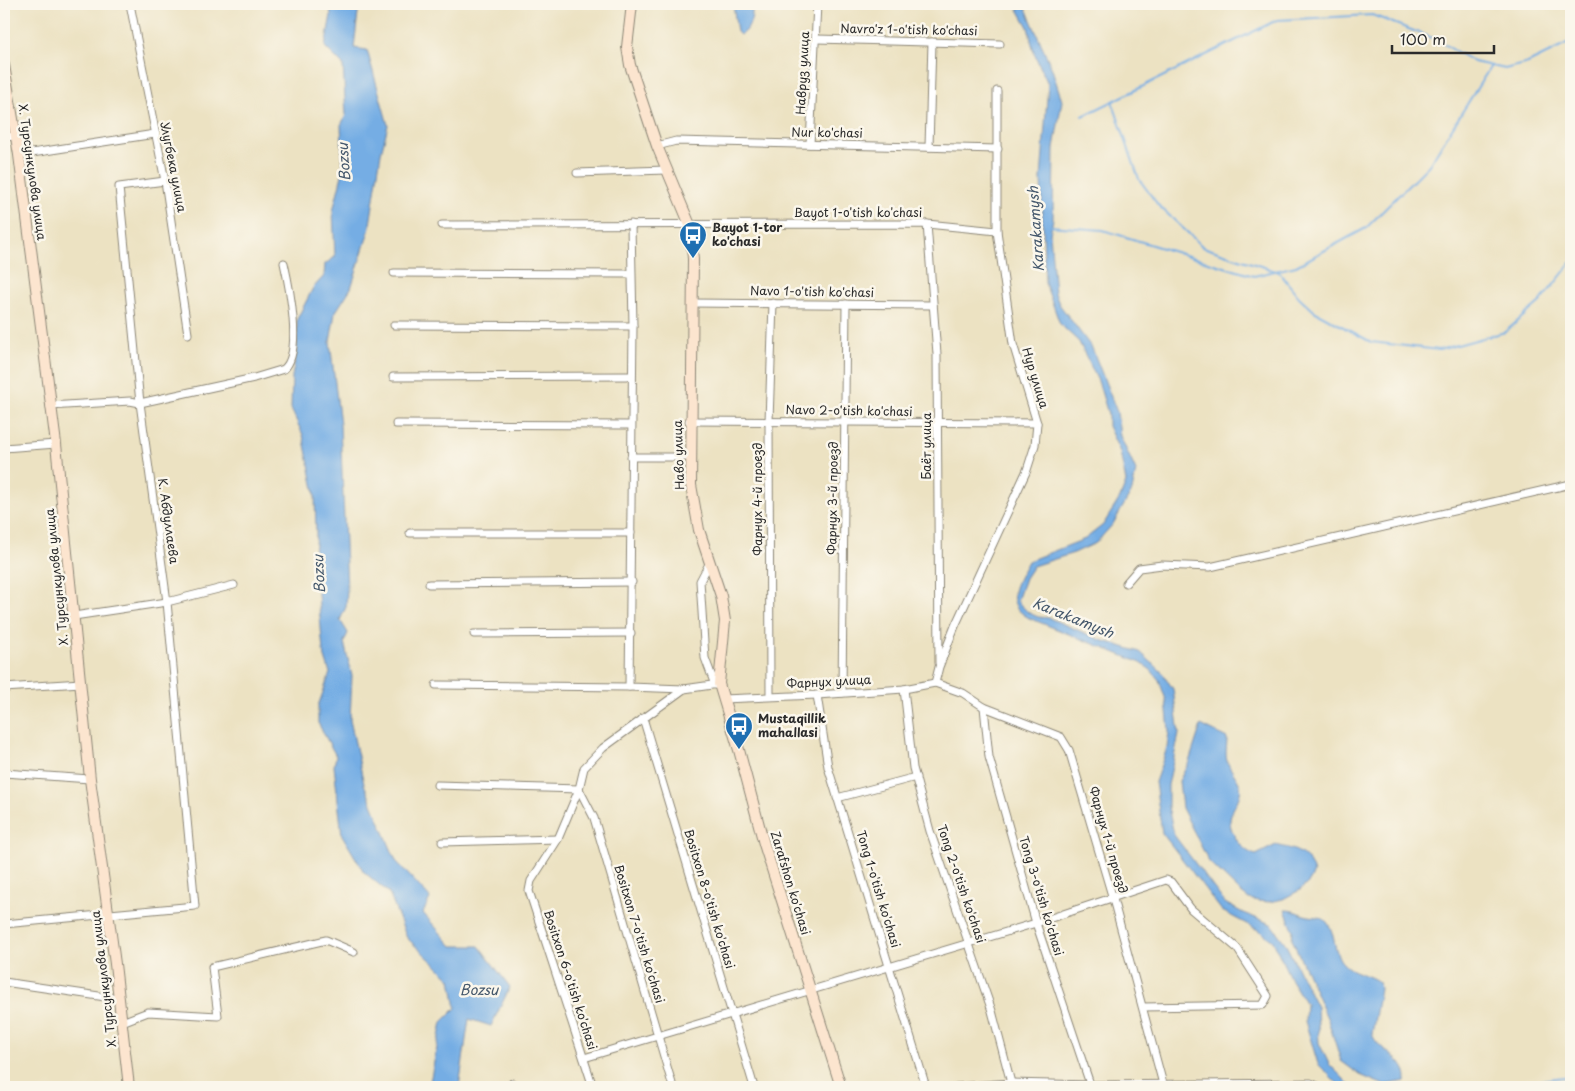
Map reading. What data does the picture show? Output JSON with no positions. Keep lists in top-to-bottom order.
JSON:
{
  "streets": {
    "street": [
      "Navro'z 1-o'tish ko'chasi",
      "Навруз улица",
      "Nur ko'chasi",
      "Улугбека улица",
      "Х. Турсункулова улица",
      "Bayot 1-o'tish ko'chasi",
      "Navo 1-o'tish ko'chasi",
      "Нур улица",
      "Navo 2-o'tish ko'chasi",
      "Баёт улица",
      "Наво улица",
      "Фарнух 3-й проезд",
      "Фарнух 4-й проезд",
      "К. Абдуллаева",
      "Фарнух улица",
      "Фарнух 1-й проезд",
      "Zarafshon ko'chasi",
      "Tong 2-o'tish ko'chasi",
      "Tong 1-o'tish ko'chasi",
      "Tong 3-o'tish ko'chasi",
      "Bositxon 8-o'tish ko'chasi",
      "Bositxon 7-o'tish ko'chasi",
      "Bositxon 6-o'tish ko'chasi"
    ]
  },
  "crossings": [
    ["Navro'z 1-o'tish ko'chasi", "Навруз улица"],
    ["Навруз улица", "Nur ko'chasi"],
    ["Nur ko'chasi", "Нур улица"],
    ["Nur ko'chasi", "Наво улица"],
    ["Улугбека улица", "К. Абдуллаева"],
    ["Х. Турсункулова улица", "К. Абдуллаева"],
    ["Bayot 1-o'tish ko'chasi", "Нур улица"],
    ["Bayot 1-o'tish ko'chasi", "Баёт улица"],
    ["Bayot 1-o'tish ko'chasi", "Наво улица"],
    ["Navo 1-o'tish ko'chasi", "Баёт улица"],
    ["Navo 1-o'tish ko'chasi", "Наво улица"],
    ["Navo 1-o'tish ko'chasi", "Фарнух 3-й проезд"],
    ["Navo 1-o'tish ko'chasi", "Фарнух 4-й проезд"],
    ["Нур улица", "Navo 2-o'tish ko'chasi"],
    ["Нур улица", "Баёт улица"],
    ["Нур улица", "Фарнух улица"],
    ["Нур улица", "Фарнух 1-й проезд"],
    ["Navo 2-o'tish ko'chasi", "Баёт улица"],
    ["Navo 2-o'tish ko'chasi", "Наво улица"],
    ["Navo 2-o'tish ko'chasi", "Фарнух 3-й проезд"],
    ["Navo 2-o'tish ko'chasi", "Фарнух 4-й проезд"],
    ["Наво улица", "Zarafshon ko'chasi"],
    ["Фарнух 3-й проезд", "Фарнух улица"],
    ["Фарнух 4-й проезд", "Фарнух улица"],
    ["Фарнух улица", "Фарнух 1-й проезд"],
    ["Фарнух улица", "Zarafshon ko'chasi"],
    ["Фарнух улица", "Tong 2-o'tish ko'chasi"],
    ["Фарнух улица", "Tong 1-o'tish ko'chasi"],
    ["Фарнух 1-й проезд", "Tong 3-o'tish ko'chasi"]
  ],
  "water": ["Bozsu", "Karakamysh"],
  "places": {
    "bus stop": ["Bayot 1-tor ko'chasi", "Mustaqillik mahallasi"]
  },
  "scale_bar": "100 m"
}
